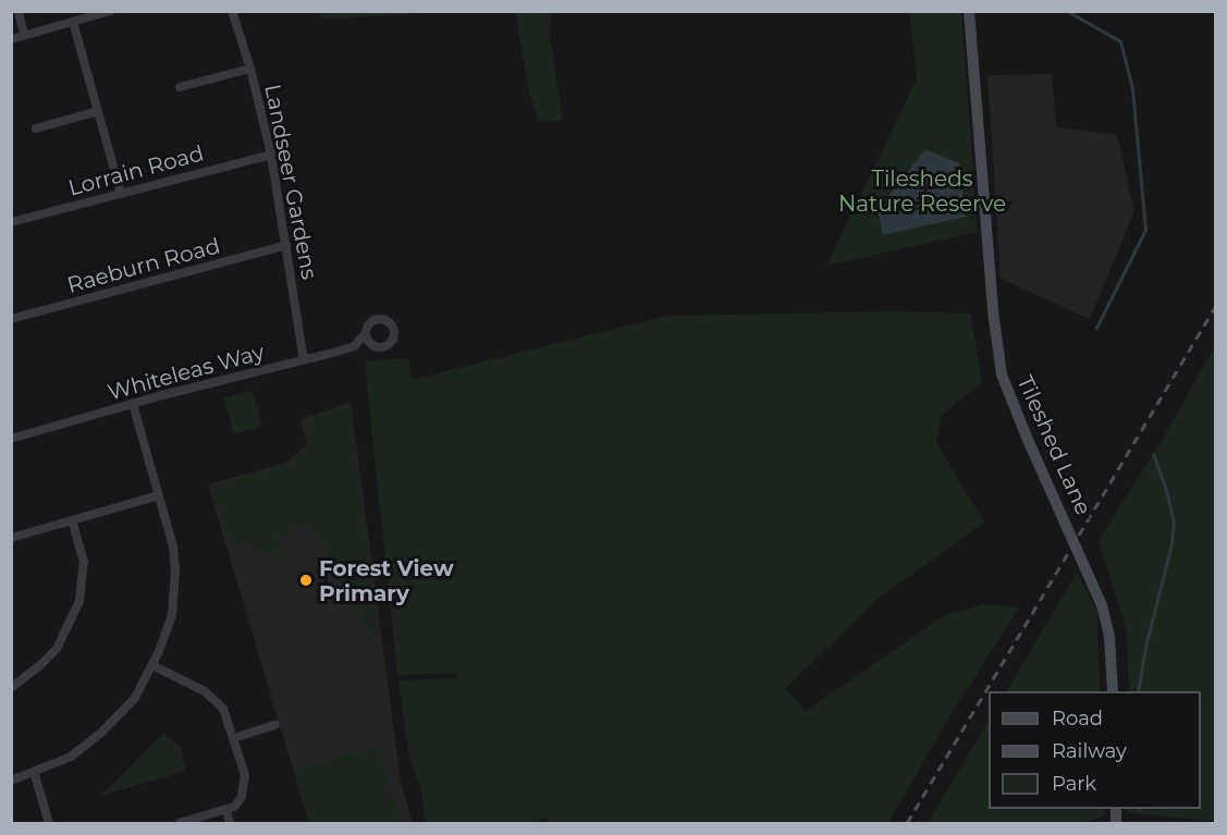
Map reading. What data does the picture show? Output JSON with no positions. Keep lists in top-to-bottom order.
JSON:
{
  "streets": {
    "street": [
      "Lorrain Road",
      "Landseer Gardens",
      "Raeburn Road",
      "Whiteleas Way",
      "Tileshed Lane"
    ]
  },
  "crossings": [
    ["Lorrain Road", "Landseer Gardens"],
    ["Landseer Gardens", "Raeburn Road"],
    ["Landseer Gardens", "Whiteleas Way"]
  ],
  "parks": ["Tilesheds Nature Reserve"],
  "places": ["Forest View Primary"],
  "legend": ["Road", "Railway", "Park"]
}
